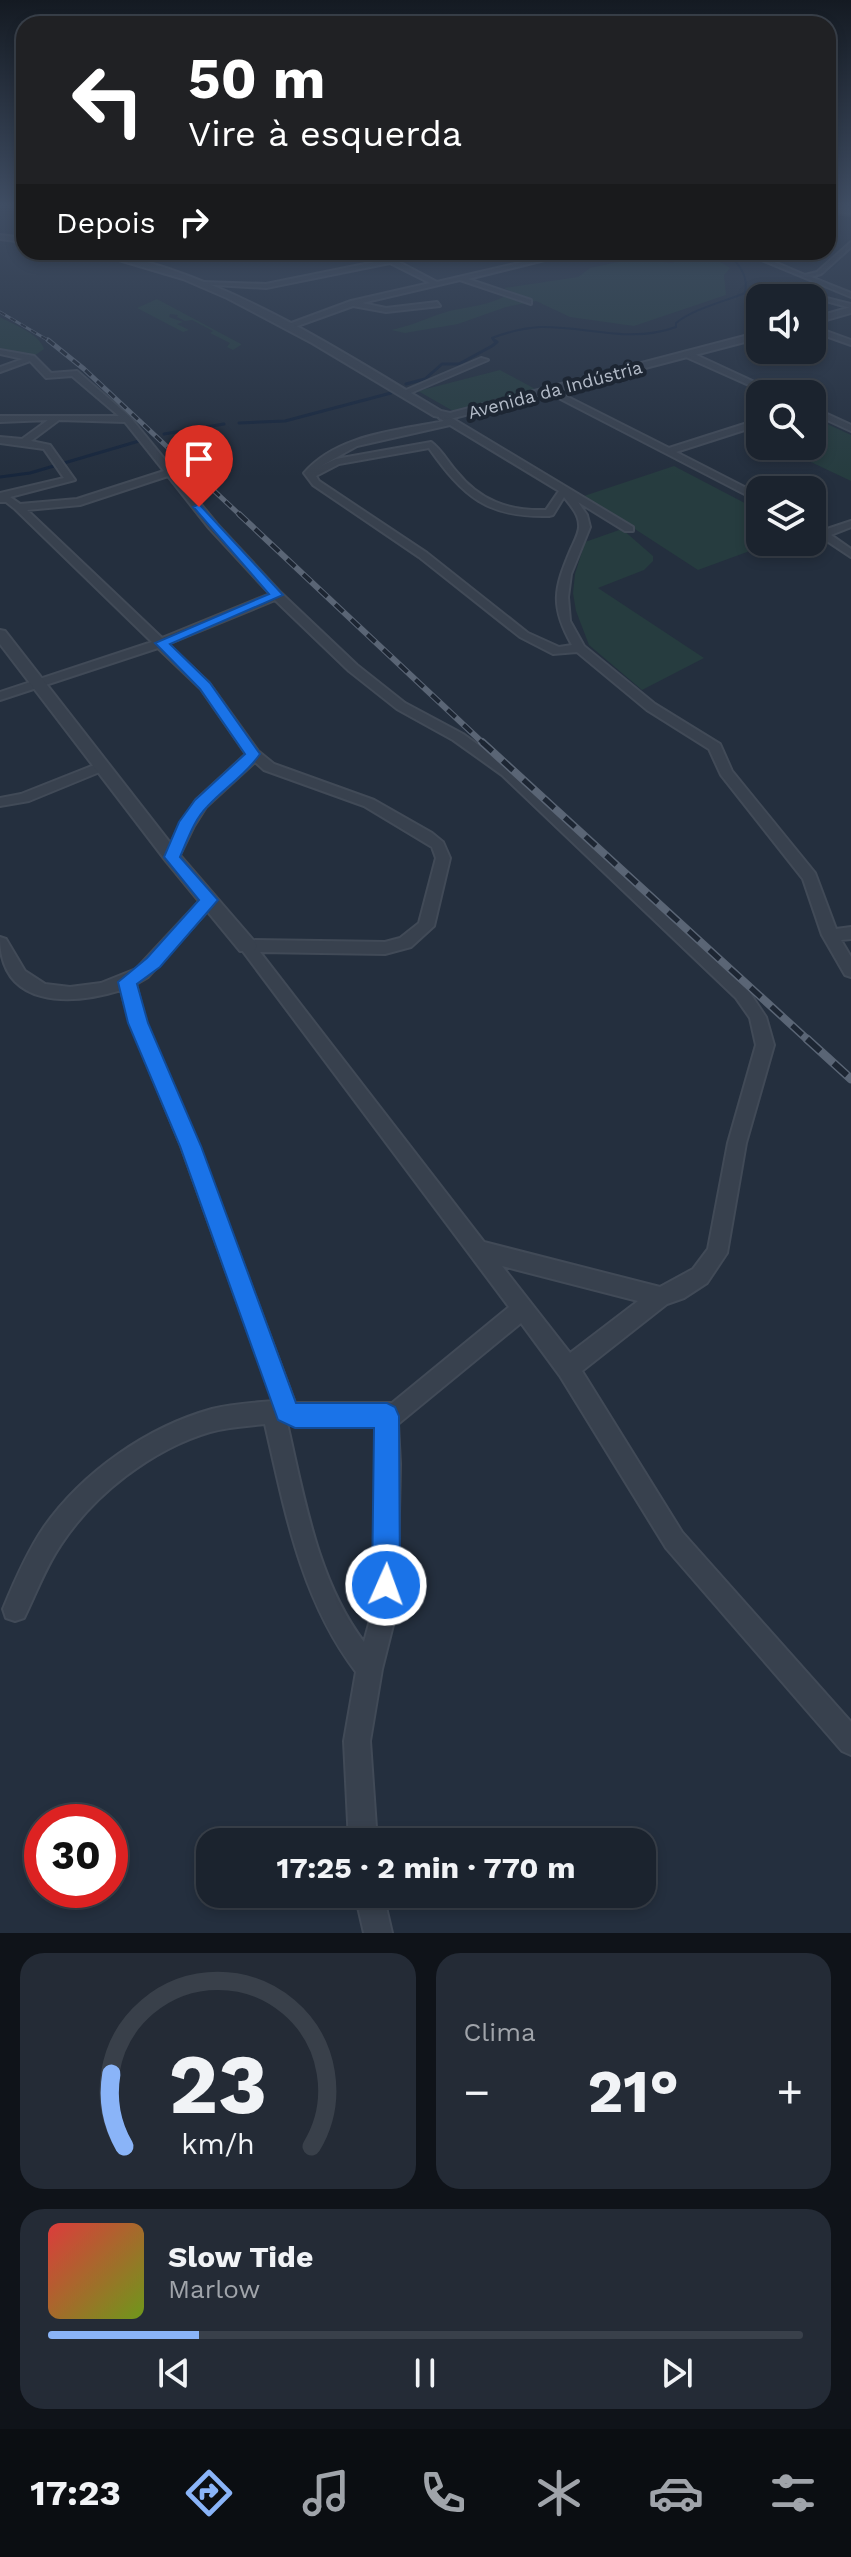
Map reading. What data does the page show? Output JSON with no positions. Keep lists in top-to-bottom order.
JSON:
{
  "streets": {
    "street": ["Avenida da Indústria"]
  },
  "page": {
    "turn": ["50 m", "Vire à esquerda"],
    "then": "Depois",
    "limit": "30",
    "trip": "17:25 · 2 min · 770 m",
    "tile": "Clima",
    "heat": ["−", "21°", "+"],
    "song": ["Slow Tide", "Marlow"],
    "tabs": "17:23",
    "gauge": ["23", "km/h"]
  }
}
